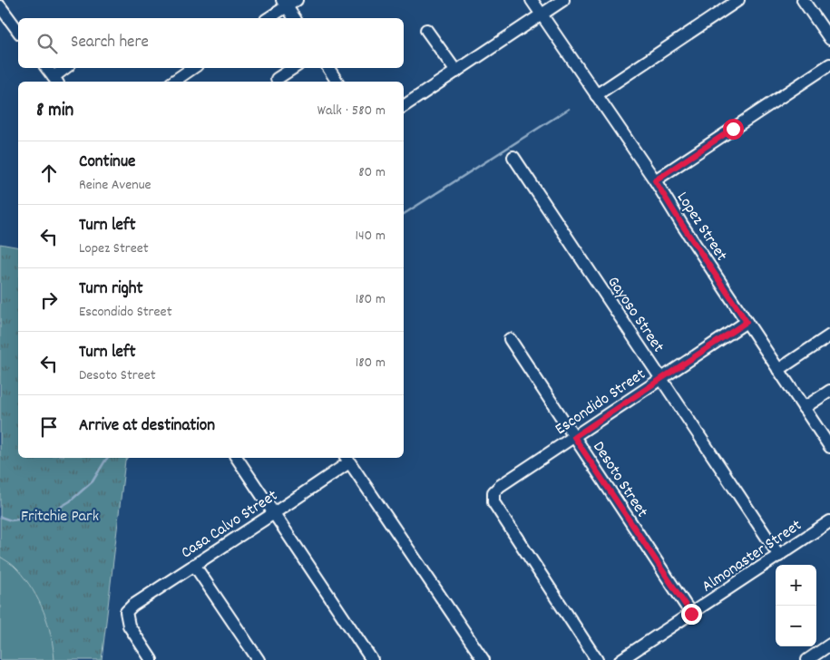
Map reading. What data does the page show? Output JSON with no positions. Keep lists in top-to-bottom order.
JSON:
{
  "streets": {
    "street": [
      "Lopez Street",
      "Gayoso Street",
      "Escondido Street",
      "Desoto Street",
      "Casa Calvo Street",
      "Almonaster Street"
    ]
  },
  "crossings": [
    ["Lopez Street", "Escondido Street"],
    ["Gayoso Street", "Escondido Street"],
    ["Gayoso Street", "Almonaster Street"],
    ["Escondido Street", "Desoto Street"],
    ["Desoto Street", "Almonaster Street"]
  ],
  "parks": ["Fritchie Park"],
  "page": {
    "search": "Search here",
    "heading": ["8 min", "Walk · 580 m"],
    "list": [
      ["Continue", "Reine Avenue", "80 m"],
      ["Turn left", "Lopez Street", "140 m"],
      ["Turn right", "Escondido Street", "180 m"],
      ["Turn left", "Desoto Street", "180 m"],
      "Arrive at destination"
    ],
    "map_buttons": ["+", "−"]
  }
}
